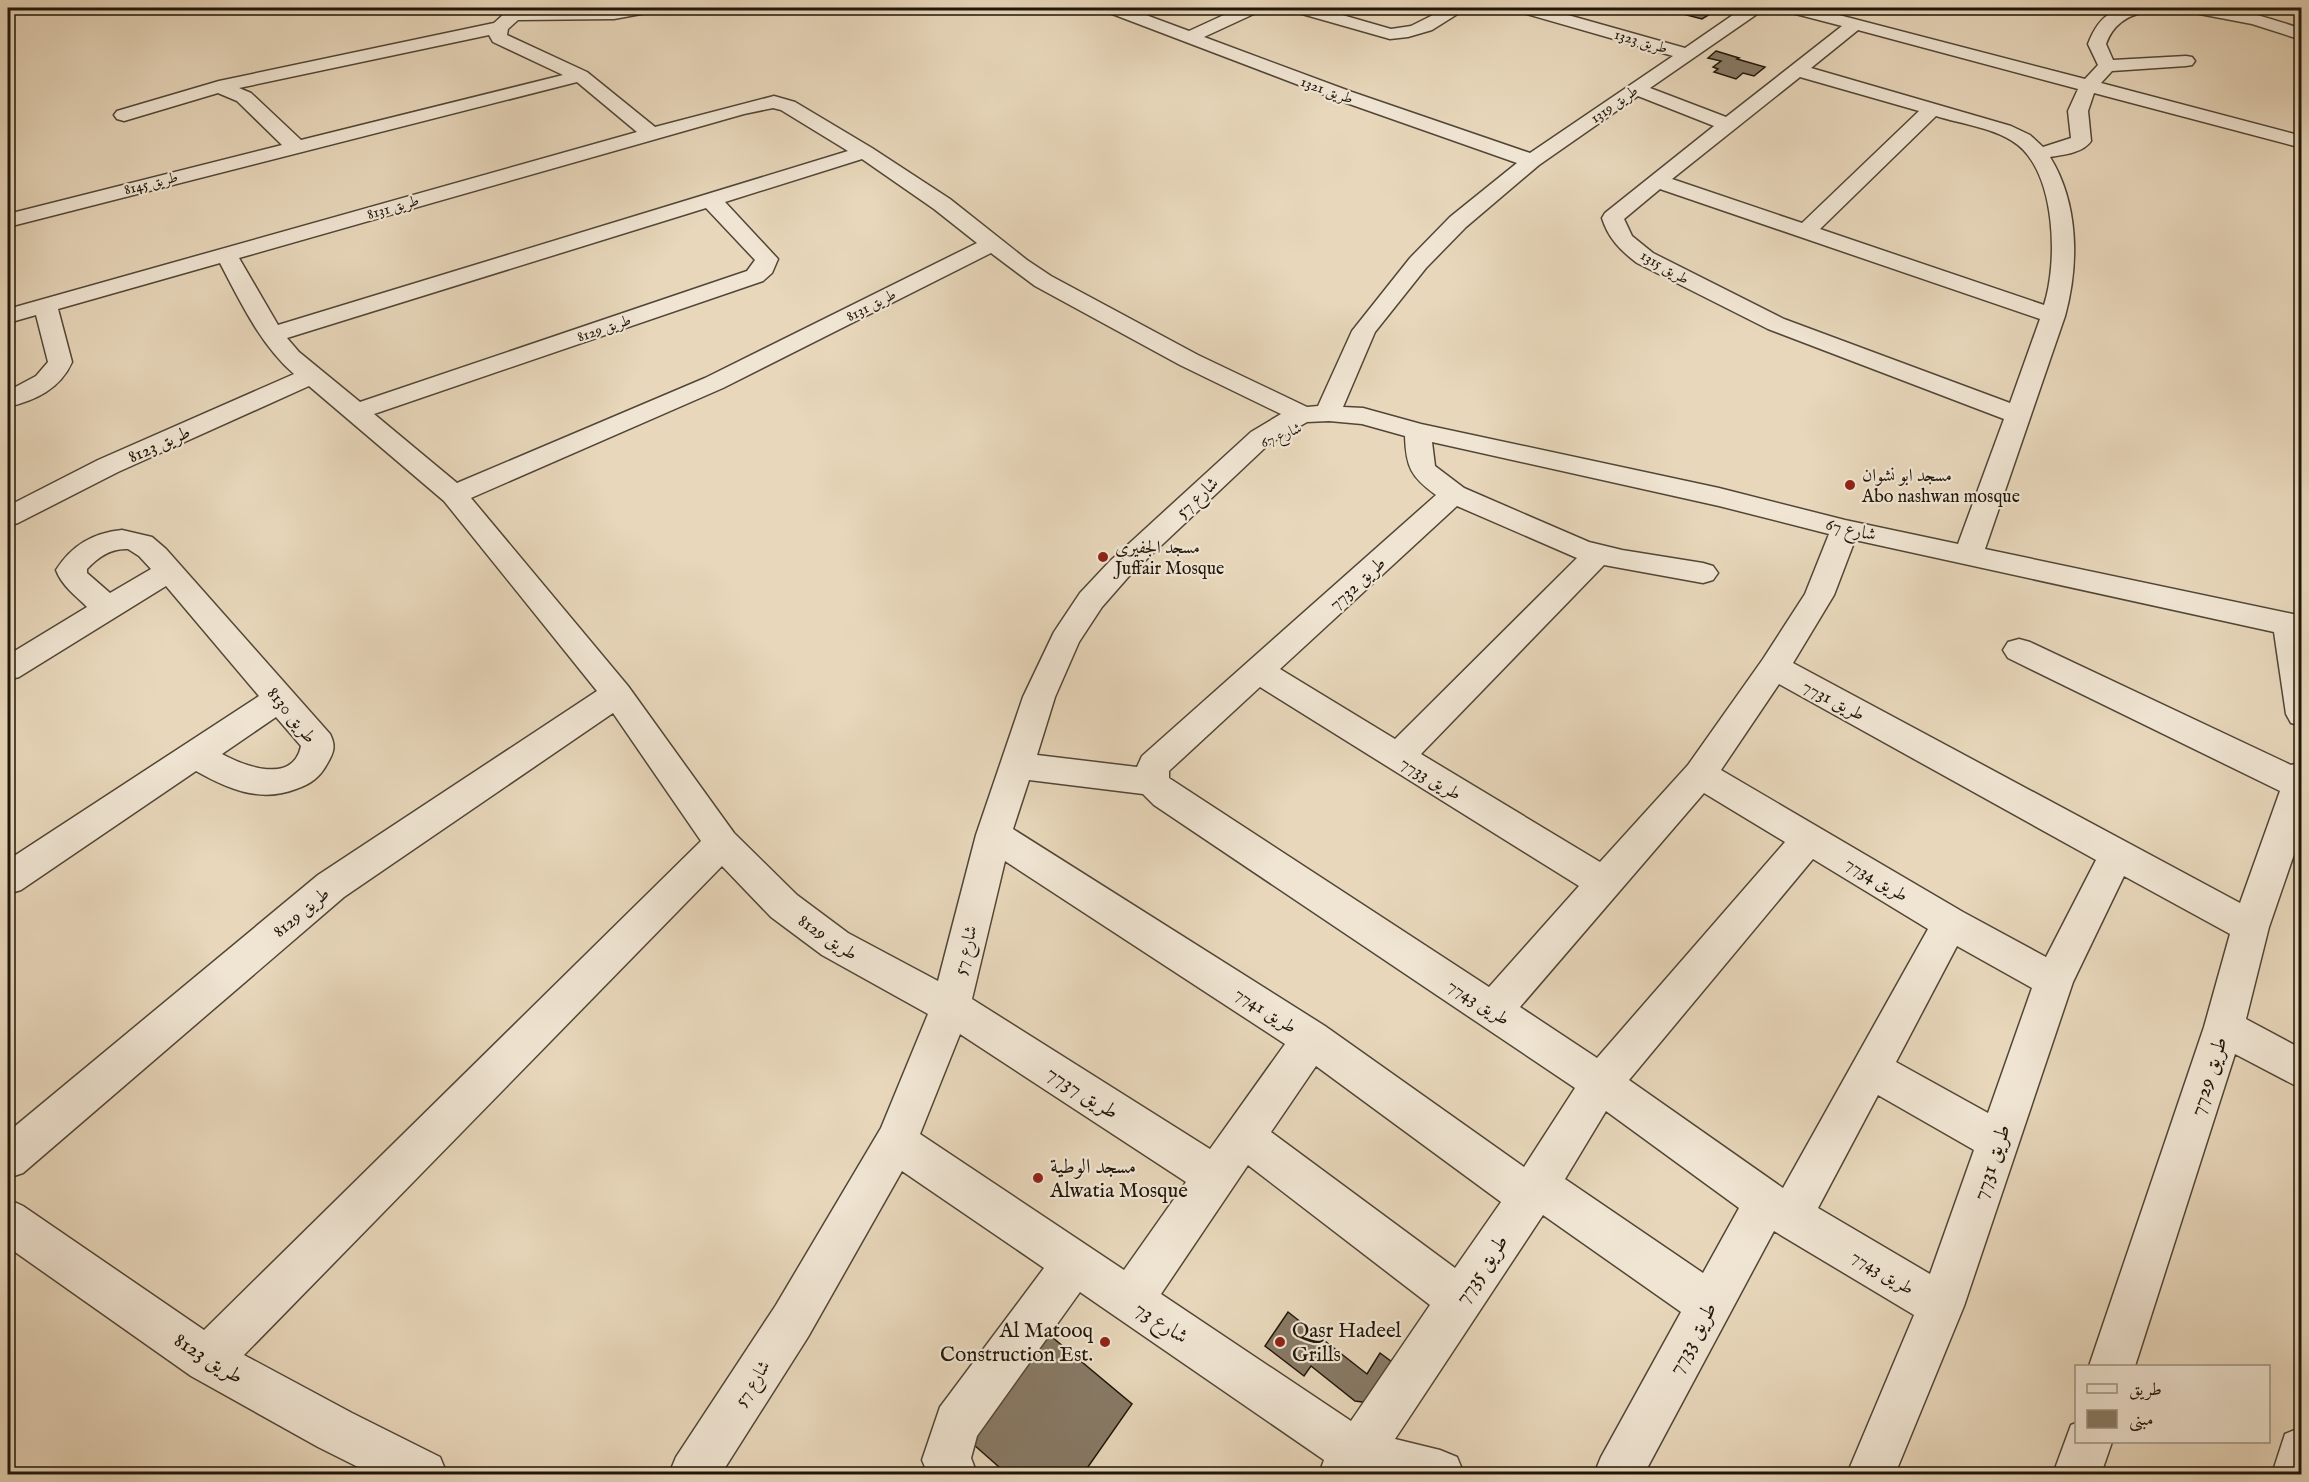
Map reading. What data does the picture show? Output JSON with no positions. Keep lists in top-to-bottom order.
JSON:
{
  "streets": {
    "street": [
      "طريق 1323",
      "طريق 1321",
      "طريق 1319",
      "طريق 8145",
      "طريق 8131",
      "طريق 1315",
      "طريق 8129",
      "شارع 67",
      "طريق 8123",
      "شارع 57",
      "طريق 7732",
      "طريق 7731",
      "طريق 8130",
      "طريق 7733",
      "طريق 7734",
      "طريق 7743",
      "طريق 7741",
      "طريق 7729",
      "طريق 7737",
      "طريق 7735",
      "شارع 73"
    ]
  },
  "crossings": [
    ["طريق 1323", "طريق 1319"],
    ["طريق 1321", "طريق 1319"],
    ["طريق 1319", "شارع 67"],
    ["طريق 8131", "طريق 8129"],
    ["طريق 8129", "طريق 8123"],
    ["طريق 8129", "شارع 57"],
    ["طريق 8129", "طريق 7737"],
    ["شارع 67", "شارع 57"],
    ["شارع 57", "طريق 7741"],
    ["شارع 57", "طريق 7737"],
    ["شارع 57", "شارع 73"],
    ["طريق 7732", "طريق 7733"],
    ["طريق 7731", "طريق 7734"],
    ["طريق 7731", "طريق 7743"],
    ["طريق 7731", "طريق 7729"],
    ["طريق 7733", "طريق 7734"],
    ["طريق 7733", "طريق 7743"],
    ["طريق 7733", "طريق 7741"],
    ["طريق 7734", "طريق 7735"],
    ["طريق 7743", "طريق 7735"],
    ["طريق 7741", "طريق 7735"],
    ["طريق 7735", "شارع 73"]
  ],
  "places": [
    "مسجد ابو نشوان Abo nashwan mosque",
    "مسجد الجفيري Juffair Mosque",
    "مسجد الوطية Alwatia Mosque",
    "Al Matooq Construction Est.",
    "Qasr Hadeel Grills"
  ],
  "legend": ["طريق", "مبنى"]
}
